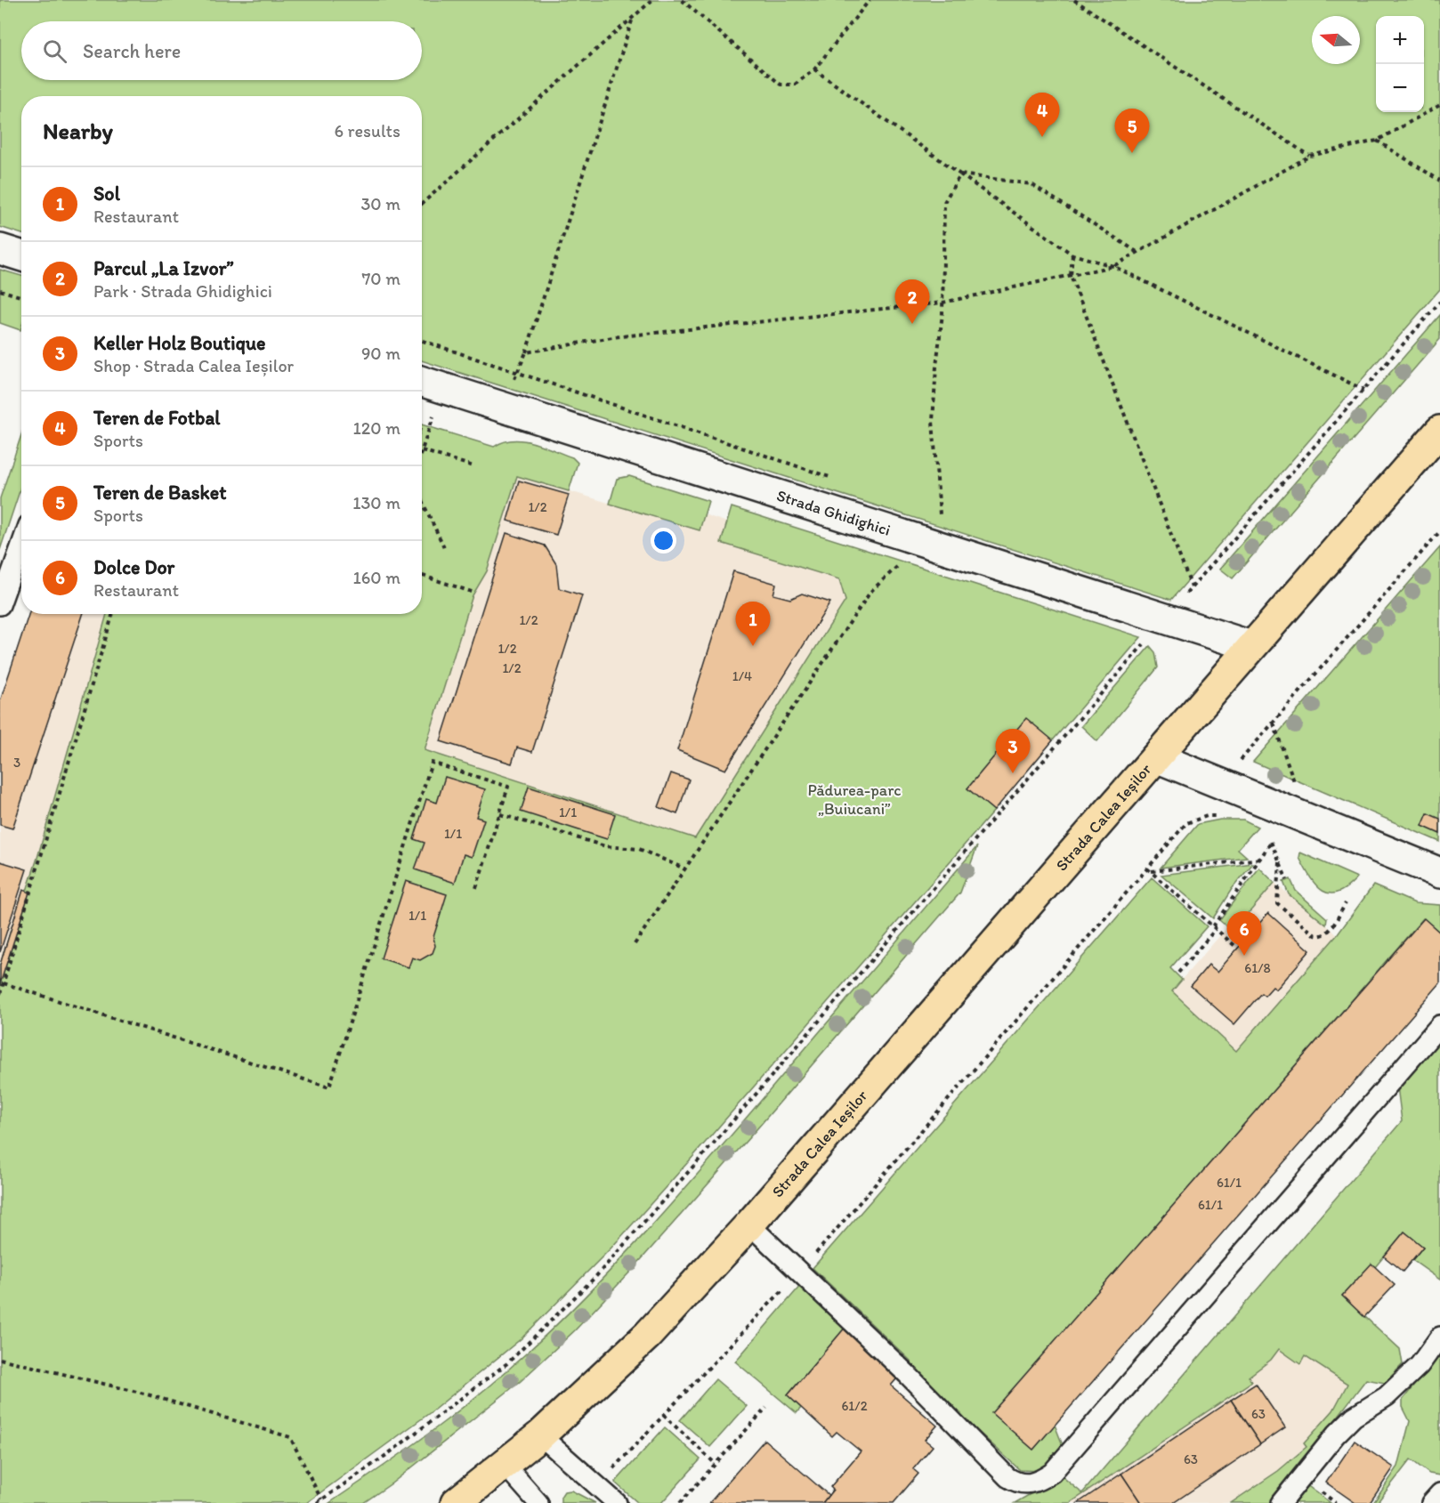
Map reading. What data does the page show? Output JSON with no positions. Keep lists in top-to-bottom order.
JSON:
{
  "streets": {
    "main road": ["Strada Calea Ieșilor"],
    "street": ["Strada Ghidighici"]
  },
  "crossings": [
    ["Strada Ghidighici", "Strada Calea Ieșilor"]
  ],
  "parks": ["Pădurea-parc „Buiucani”"],
  "house_numbers": [
    "1/2",
    "1/2",
    "1/2",
    "1/2",
    "1/4",
    "3",
    "1/1",
    "1/1",
    "1/1",
    "61/8",
    "61/1",
    "61/1",
    "61/2",
    "63",
    "63"
  ],
  "north": "left",
  "page": {
    "map_buttons": ["+", "−"],
    "search": "Search here",
    "pins": [
      "4",
      "5",
      "2",
      "1",
      "3",
      "6"
    ],
    "heading": ["Nearby", "6 results"],
    "list": [
      {
        "mark": "1",
        "name": "Sol",
        "note": "Restaurant",
        "value": "30 m"
      },
      {
        "mark": "2",
        "name": "Parcul „La Izvor”",
        "note": "Park · Strada Ghidighici",
        "value": "70 m"
      },
      {
        "mark": "3",
        "name": "Keller Holz Boutique",
        "note": "Shop · Strada Calea Ieșilor",
        "value": "90 m"
      },
      {
        "mark": "4",
        "name": "Teren de Fotbal",
        "note": "Sports",
        "value": "120 m"
      },
      {
        "mark": "5",
        "name": "Teren de Basket",
        "note": "Sports",
        "value": "130 m"
      },
      {
        "mark": "6",
        "name": "Dolce Dor",
        "note": "Restaurant",
        "value": "160 m"
      }
    ]
  }
}
